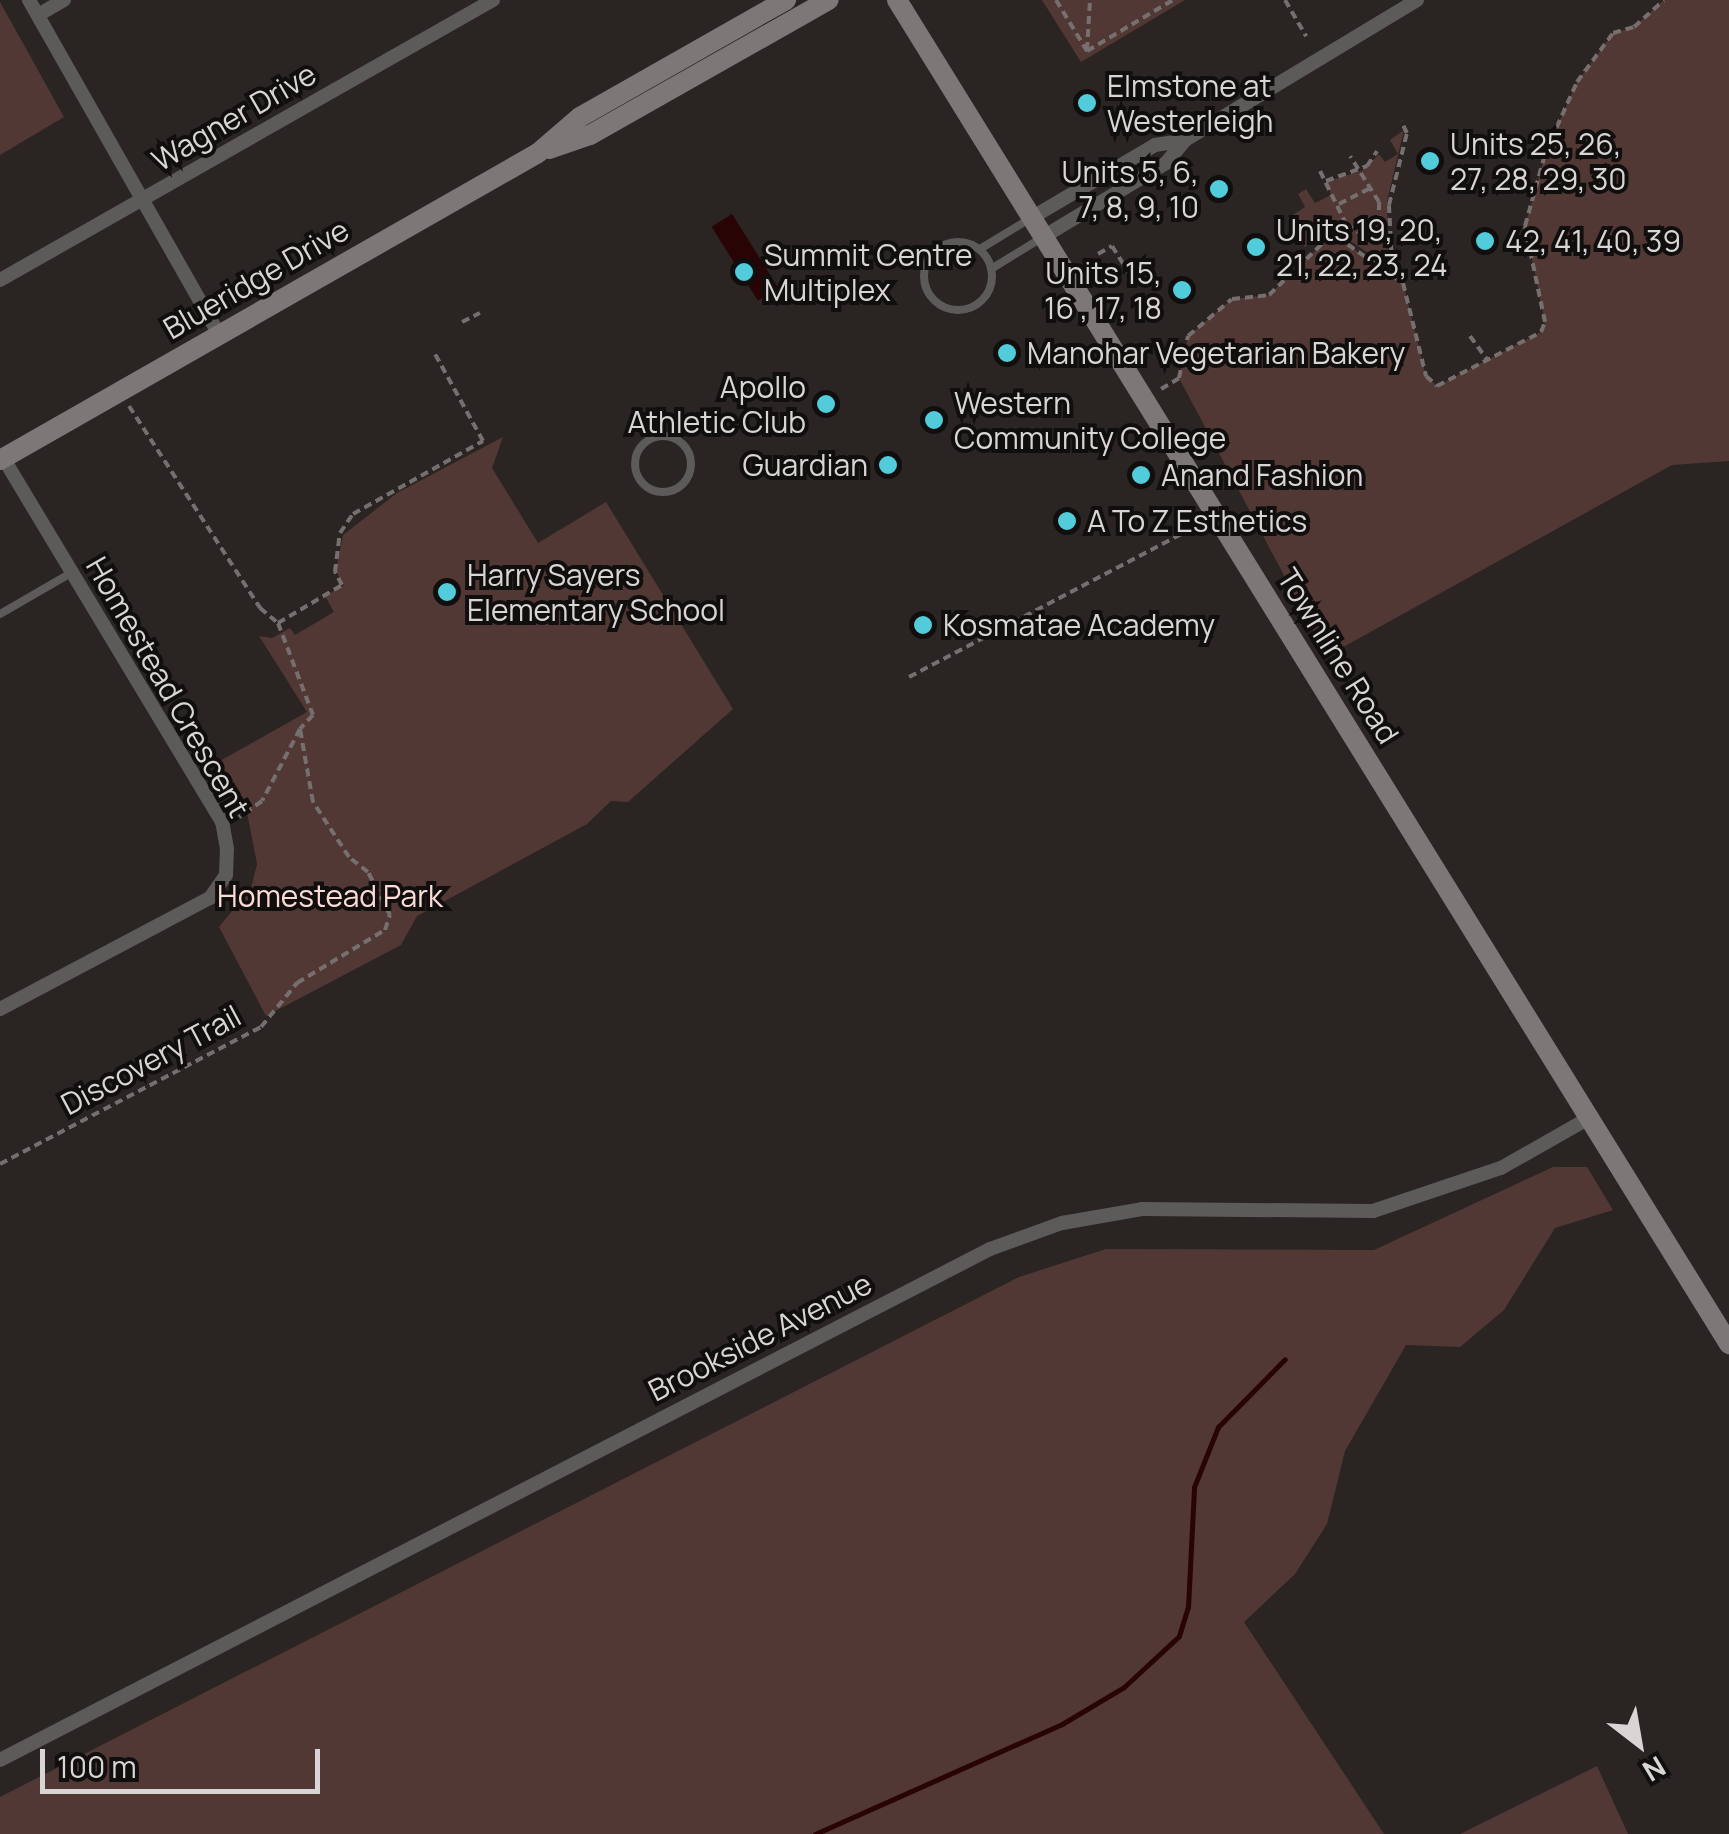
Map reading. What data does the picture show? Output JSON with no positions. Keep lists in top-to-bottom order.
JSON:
{
  "streets": {
    "street": [
      "Wagner Drive",
      "Blueridge Drive",
      "Townline Road",
      "Homestead Crescent",
      "Brookside Avenue"
    ],
    "path": ["Discovery Trail"]
  },
  "crossings": [
    ["Blueridge Drive", "Homestead Crescent"],
    ["Townline Road", "Brookside Avenue"]
  ],
  "parks": ["Homestead Park"],
  "places": [
    "Elmstone at Westerleigh",
    "Units 25, 26, 27, 28, 29, 30",
    "Units 5, 6, 7, 8, 9, 10",
    "42, 41, 40, 39",
    "Units 19, 20, 21, 22, 23, 24",
    "Summit Centre Multiplex",
    "Units 15, 16 , 17, 18",
    "Manohar Vegetarian Bakery",
    "Apollo Athletic Club",
    "Western Community College",
    "Guardian",
    "Anand Fashion",
    "A To Z Esthetics",
    "Harry Sayers Elementary School",
    "Kosmatae Academy"
  ],
  "scale_bar": "100 m",
  "north": "bottom right"
}
